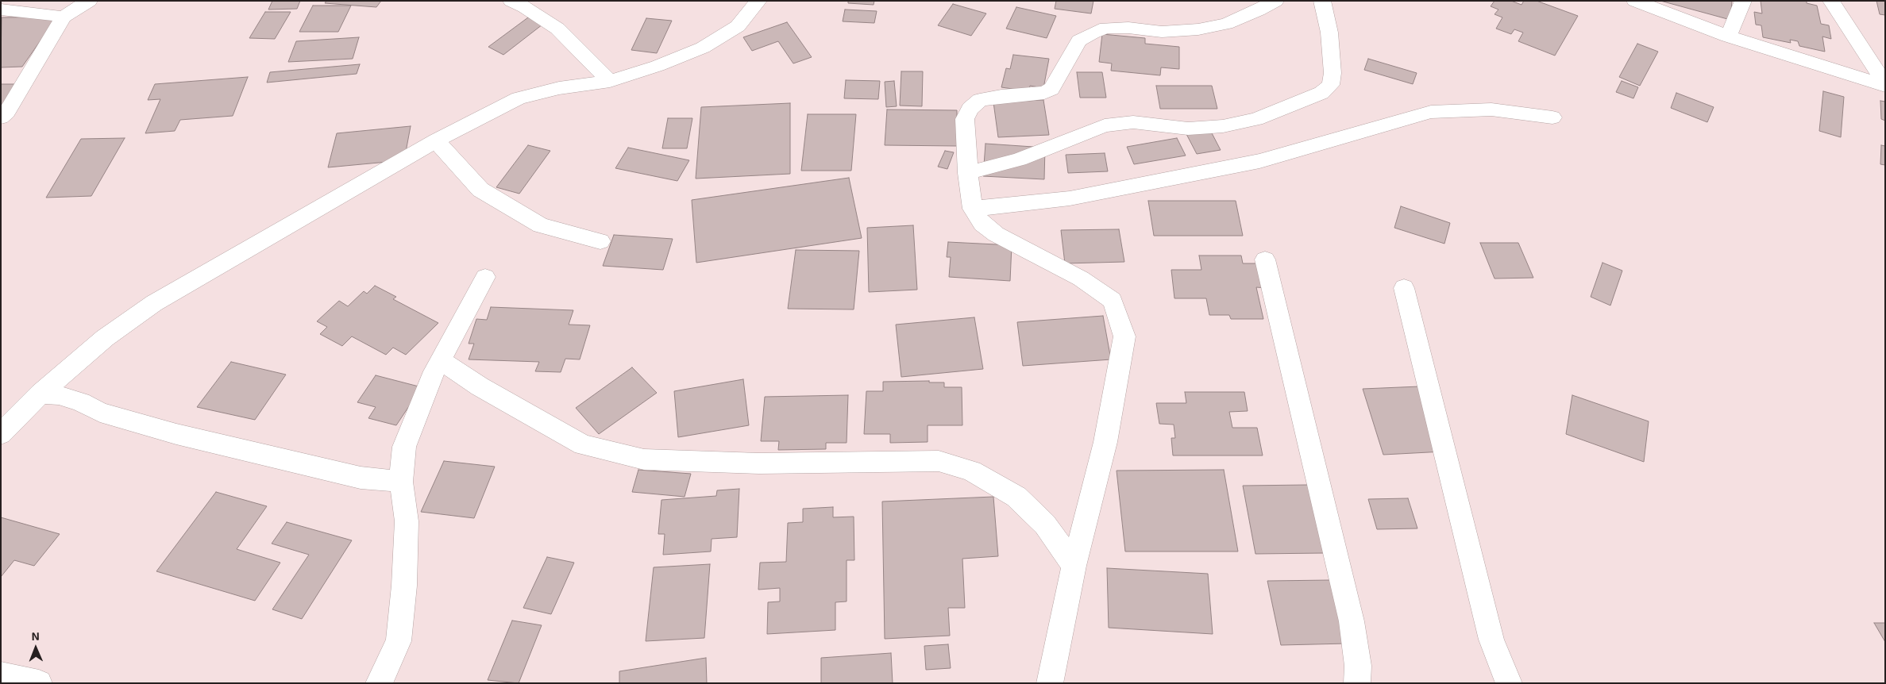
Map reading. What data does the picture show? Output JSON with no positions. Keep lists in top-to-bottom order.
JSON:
{
  "north": "top"
}
